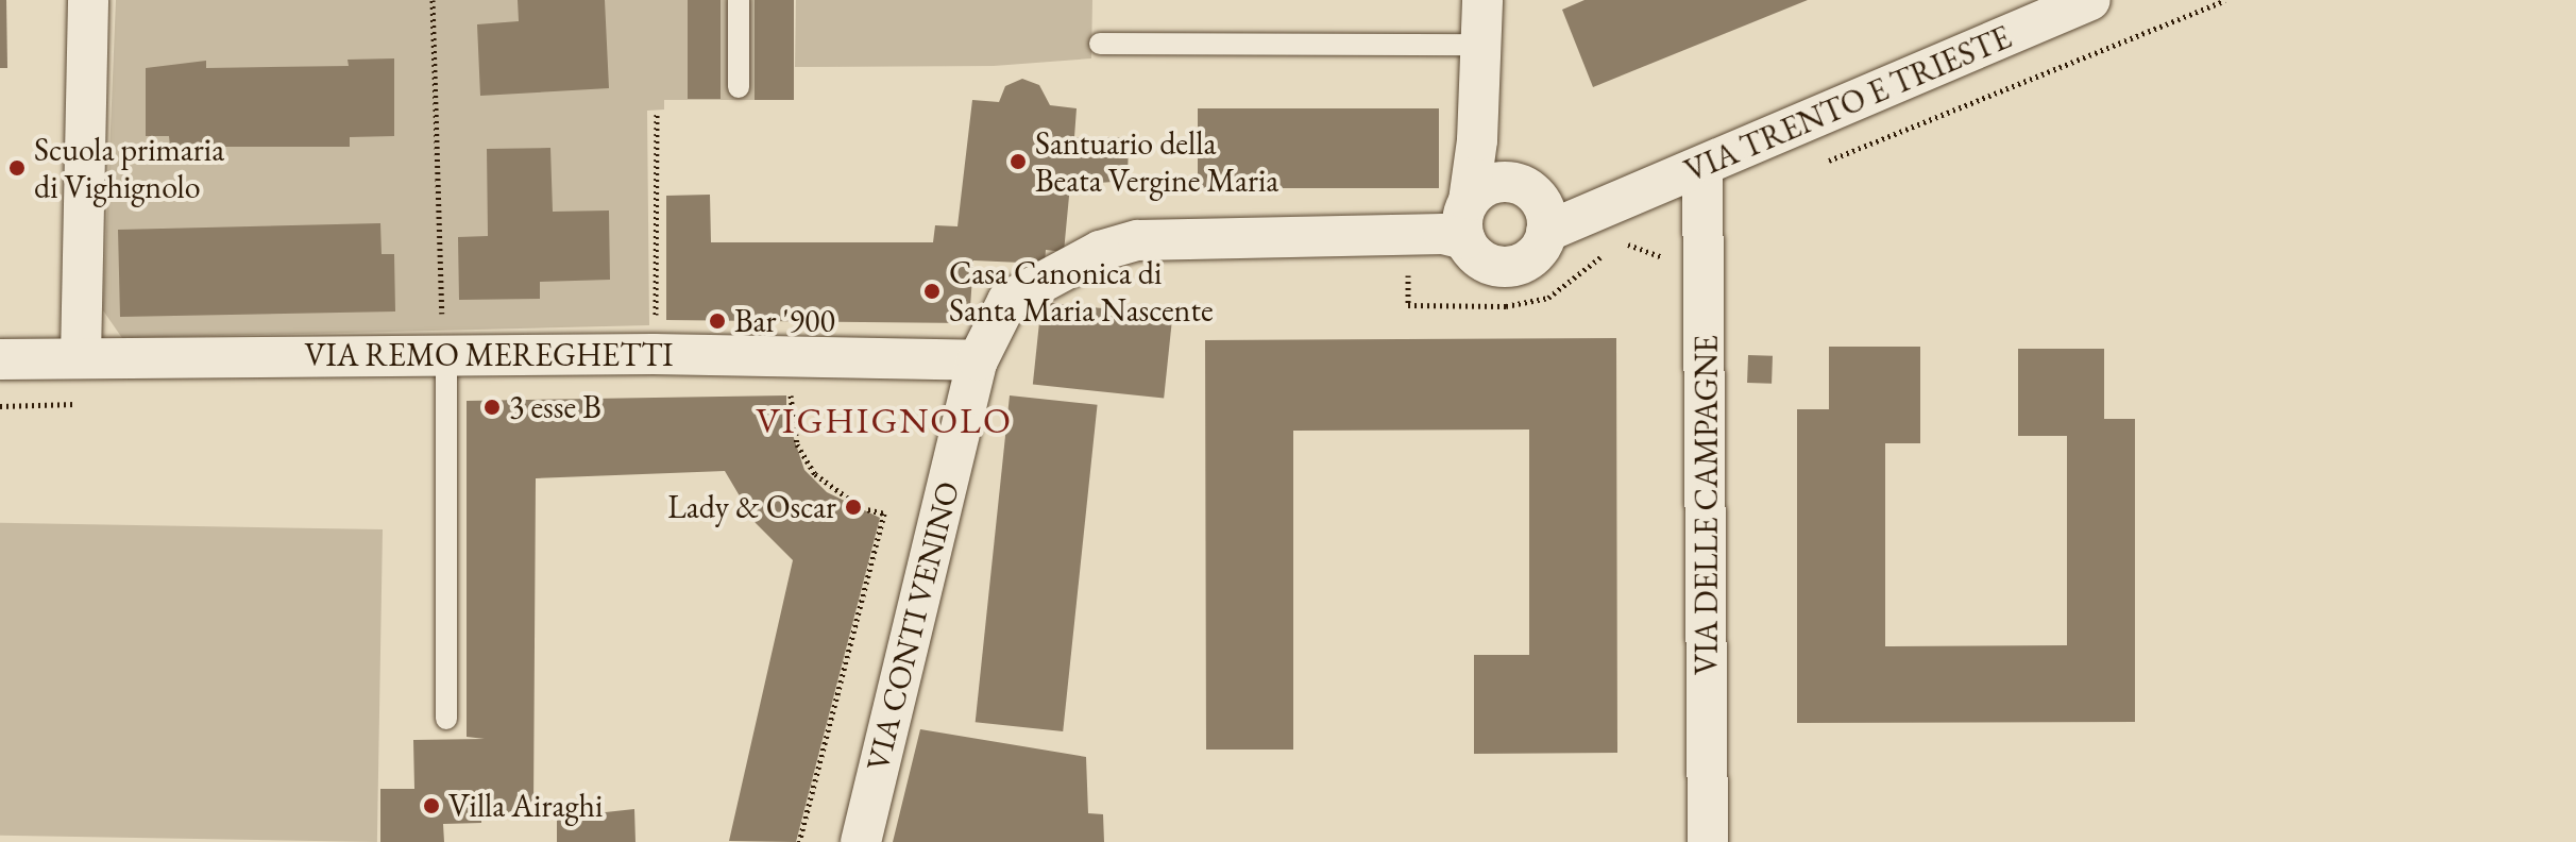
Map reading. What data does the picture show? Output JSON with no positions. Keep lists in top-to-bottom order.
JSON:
{
  "streets": {
    "street": [
      "VIA TRENTO E TRIESTE",
      "VIA REMO MEREGHETTI",
      "VIA DELLE CAMPAGNE",
      "VIA CONTI VENINO"
    ]
  },
  "crossings": [
    ["VIA TRENTO E TRIESTE", "VIA DELLE CAMPAGNE"],
    ["VIA REMO MEREGHETTI", "VIA CONTI VENINO"]
  ],
  "districts": ["VIGHIGNOLO"],
  "places": [
    "Santuario della Beata Vergine Maria",
    "Scuola primaria di Vighignolo",
    "Casa Canonica di Santa Maria Nascente",
    "Bar '900",
    "3 esse B",
    "Lady & Oscar",
    "Villa Airaghi"
  ]
}
